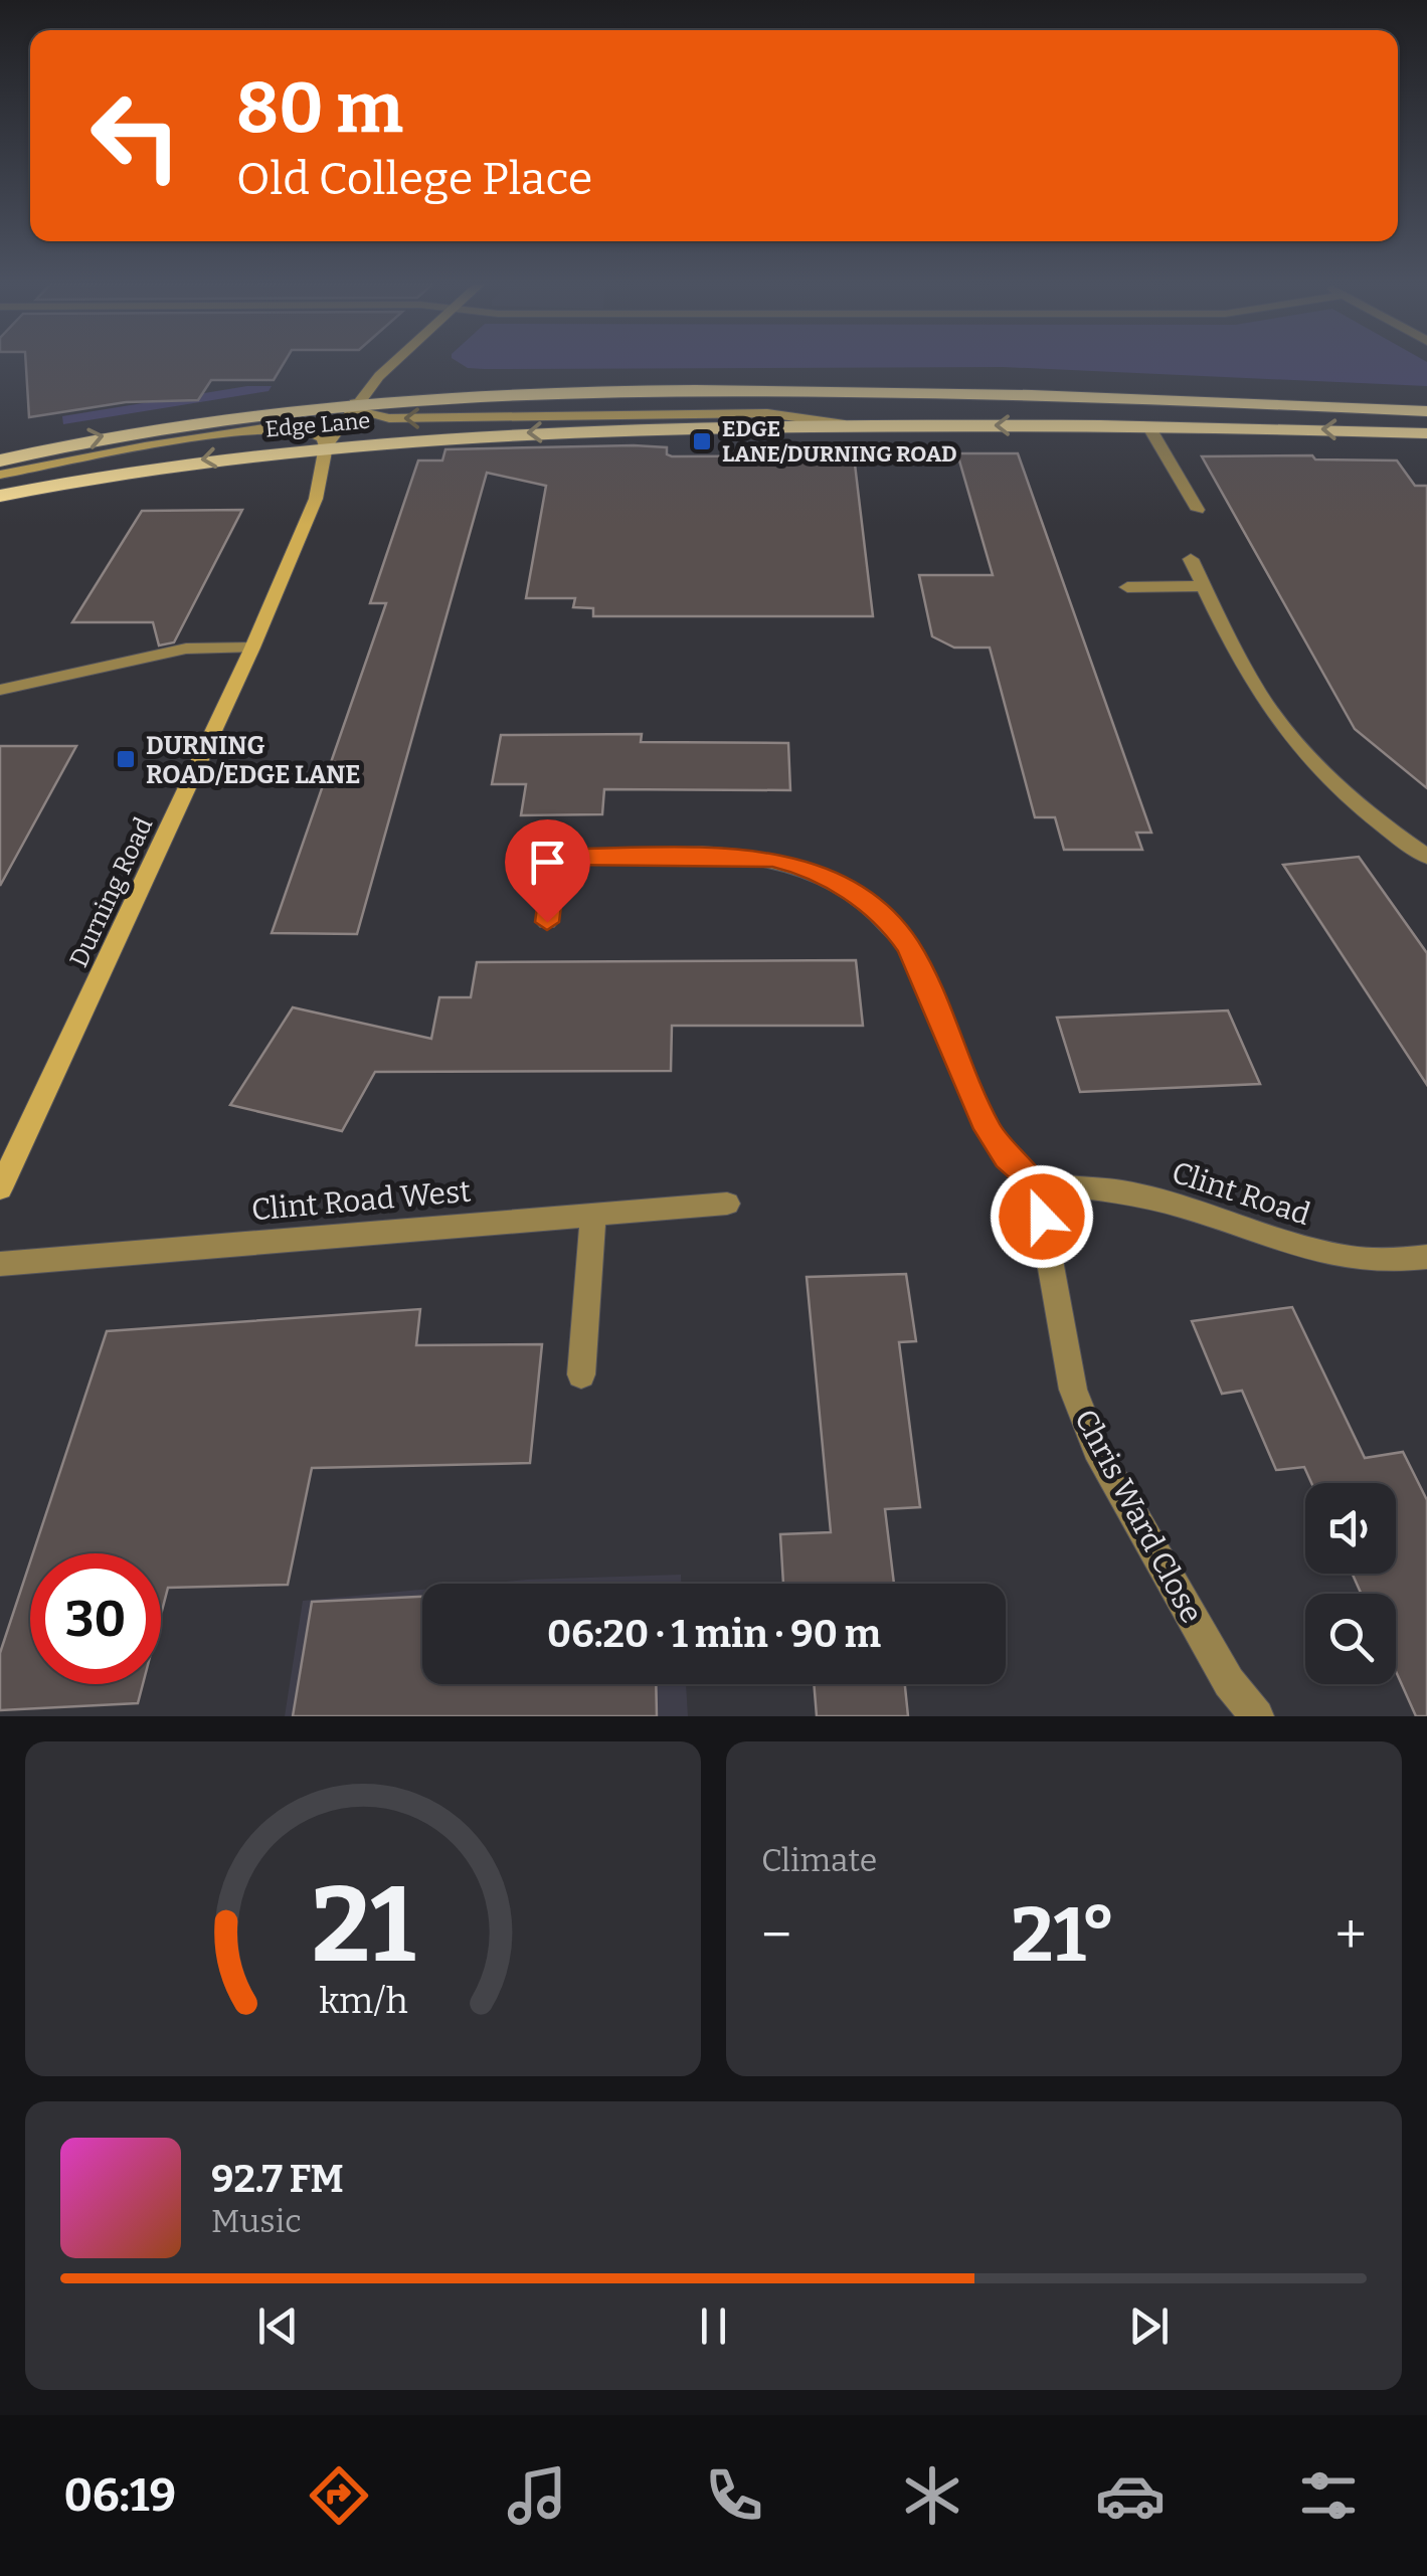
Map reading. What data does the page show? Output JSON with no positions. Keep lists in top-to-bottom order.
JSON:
{
  "streets": {
    "highway": ["Edge Lane"],
    "main road": ["Durning Road"],
    "street": ["Clint Road", "Clint Road West", "Chris Ward Close"]
  },
  "crossings": [
    ["Edge Lane", "Durning Road"],
    ["Clint Road", "Chris Ward Close"]
  ],
  "places": {
    "transit": ["EDGE LANE/DURNING ROAD", "DURNING ROAD/EDGE LANE"]
  },
  "page": {
    "turn": ["80 m", "Old College Place"],
    "limit": "30",
    "trip": "06:20 · 1 min · 90 m",
    "tile": "Climate",
    "heat": ["−", "21°", "+"],
    "song": ["92.7 FM", "Music"],
    "tabs": "06:19",
    "gauge": ["21", "km/h"]
  }
}
